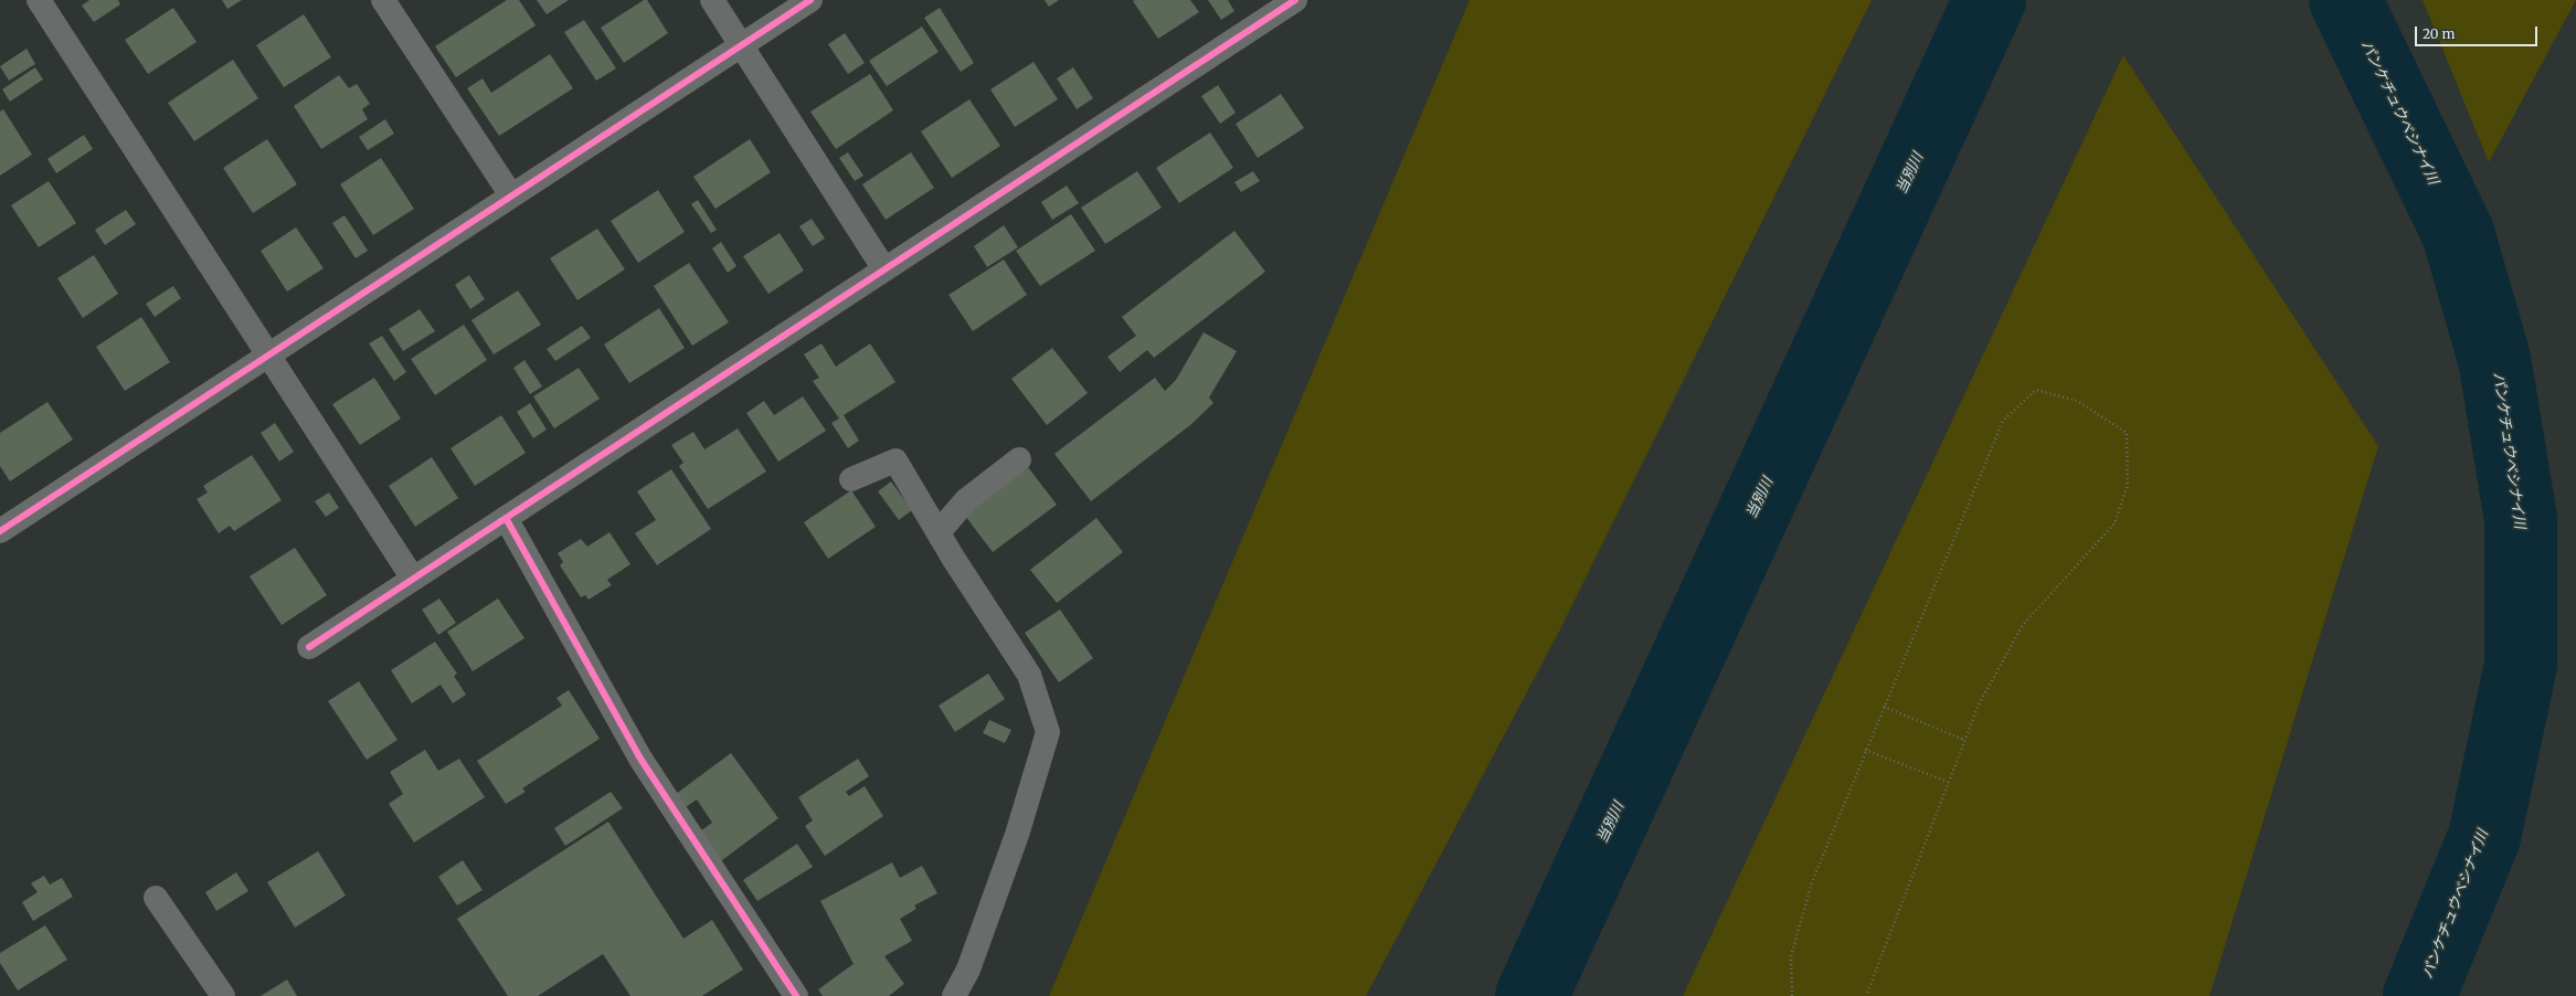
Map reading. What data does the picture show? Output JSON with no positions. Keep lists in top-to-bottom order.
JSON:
{
  "water": ["パンケチュウベシナイ川", "当別川"],
  "scale_bar": "20 m"
}
